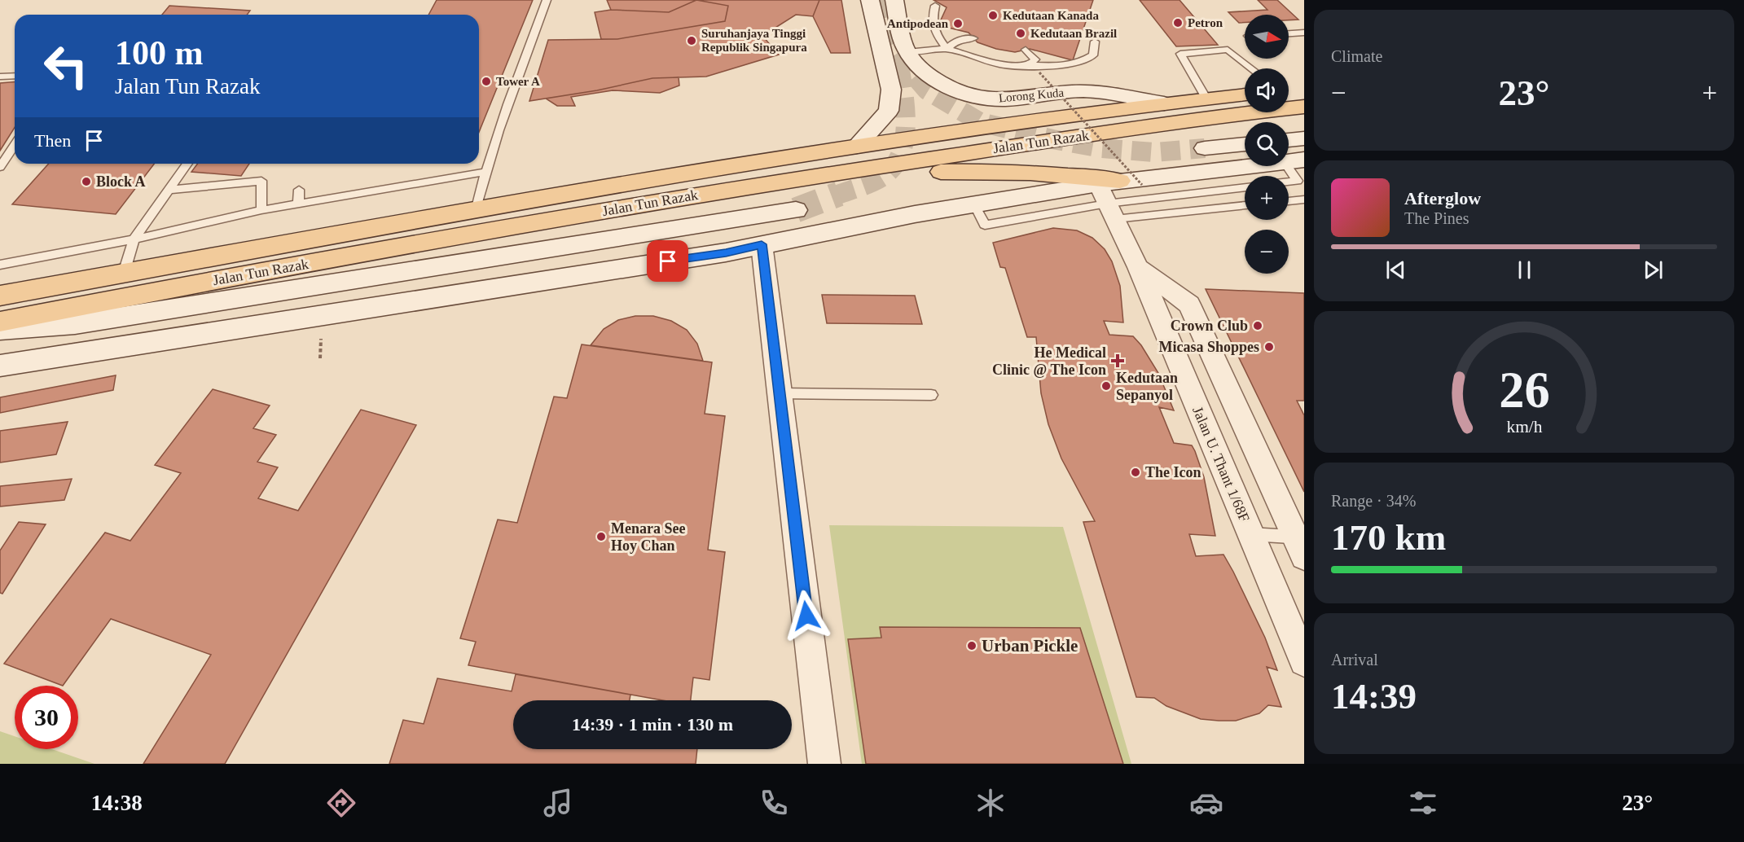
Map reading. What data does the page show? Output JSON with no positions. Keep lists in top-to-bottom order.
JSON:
{
  "streets": {
    "main road": ["Jalan Tun Razak"],
    "street": ["Lorong Kuda", "Jalan U. Thant 1/68F"]
  },
  "crossings": [
    ["Lorong Kuda", "Jalan Tun Razak"]
  ],
  "places": {
    "other": [
      "Kedutaan Kanada",
      "Petron",
      "Antipodean",
      "Kedutaan Brazil",
      "Suruhanjaya Tinggi Republik Singapura",
      "Tower A",
      "Block A",
      "Crown Club",
      "Micasa Shoppes",
      "Kedutaan Sepanyol",
      "The Icon",
      "Menara See Hoy Chan",
      "Urban Pickle"
    ],
    "health": ["He Medical Clinic @ The Icon"]
  },
  "north": "right",
  "page": {
    "tile": [
      "Climate",
      ["Range · 34%", "170 km"],
      ["Arrival", "14:39"]
    ],
    "map_buttons": ["+", "−"],
    "turn": ["100 m", "Jalan Tun Razak"],
    "heat": ["−", "23°", "+"],
    "then": "Then",
    "song": ["Afterglow", "The Pines"],
    "limit": "30",
    "trip": "14:39 · 1 min · 130 m",
    "tabs": ["14:38", "23°"],
    "gauge": ["26", "km/h"]
  }
}
